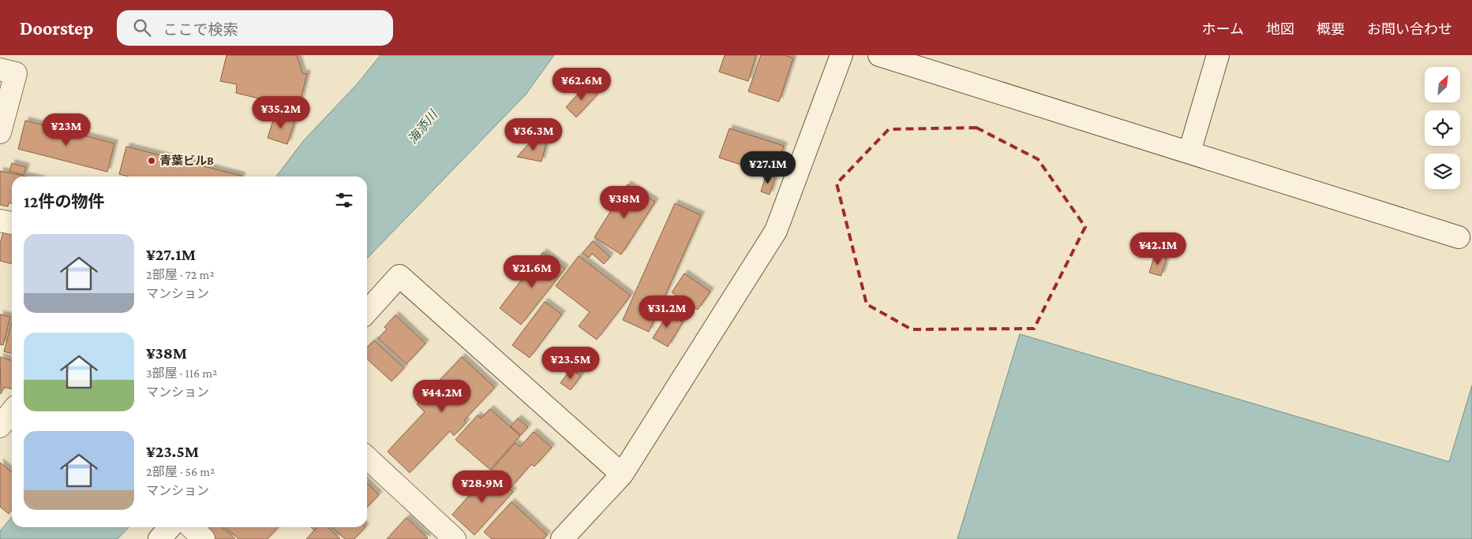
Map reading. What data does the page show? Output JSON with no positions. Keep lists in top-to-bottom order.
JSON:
{
  "water": ["海添川"],
  "places": ["青葉ビルB"],
  "north": "top right",
  "page": {
    "header": "Doorstep",
    "search": "ここで検索",
    "nav": [
      "ホーム",
      "地図",
      "概要",
      "お問い合わせ"
    ],
    "price": [
      "¥62.6M",
      "¥35.2M",
      "¥23M",
      "¥36.3M",
      "¥27.1M",
      "¥38M",
      "¥42.1M",
      "¥21.6M",
      "¥31.2M",
      "¥23.5M",
      "¥44.2M",
      "¥28.9M"
    ],
    "heading": "12件の物件",
    "list": [
      {
        "name": "¥27.1M",
        "note": "2部屋 · 72 m² · マンション"
      },
      {
        "name": "¥38M",
        "note": "3部屋 · 116 m² · マンション"
      },
      {
        "name": "¥23.5M",
        "note": "2部屋 · 56 m² · マンション"
      }
    ]
  }
}
